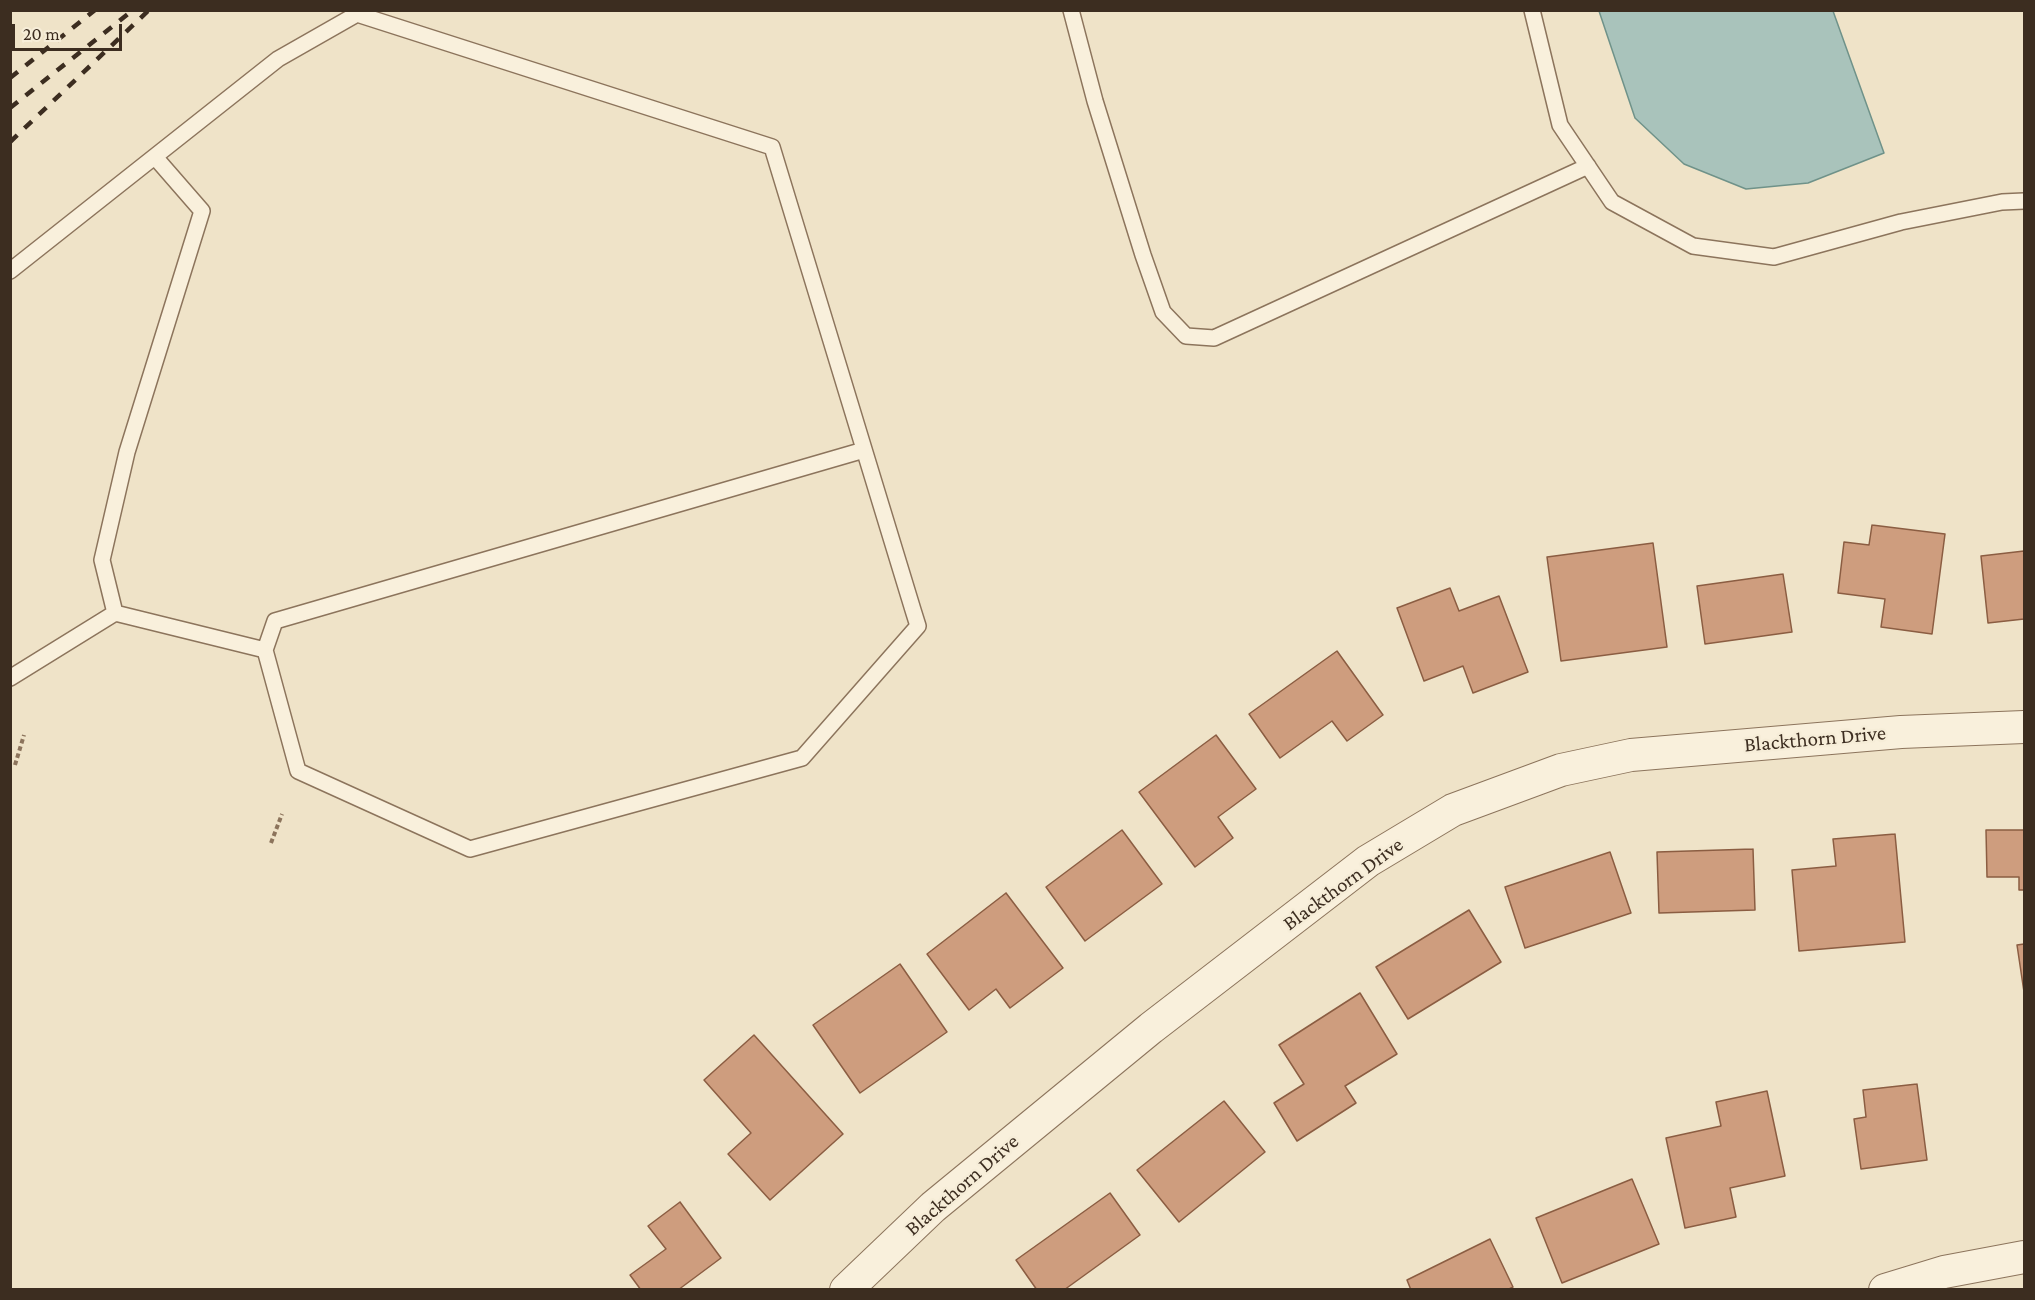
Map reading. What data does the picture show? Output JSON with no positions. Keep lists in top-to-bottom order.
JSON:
{
  "streets": {
    "street": ["Blackthorn Drive"]
  },
  "scale_bar": "20 m"
}
